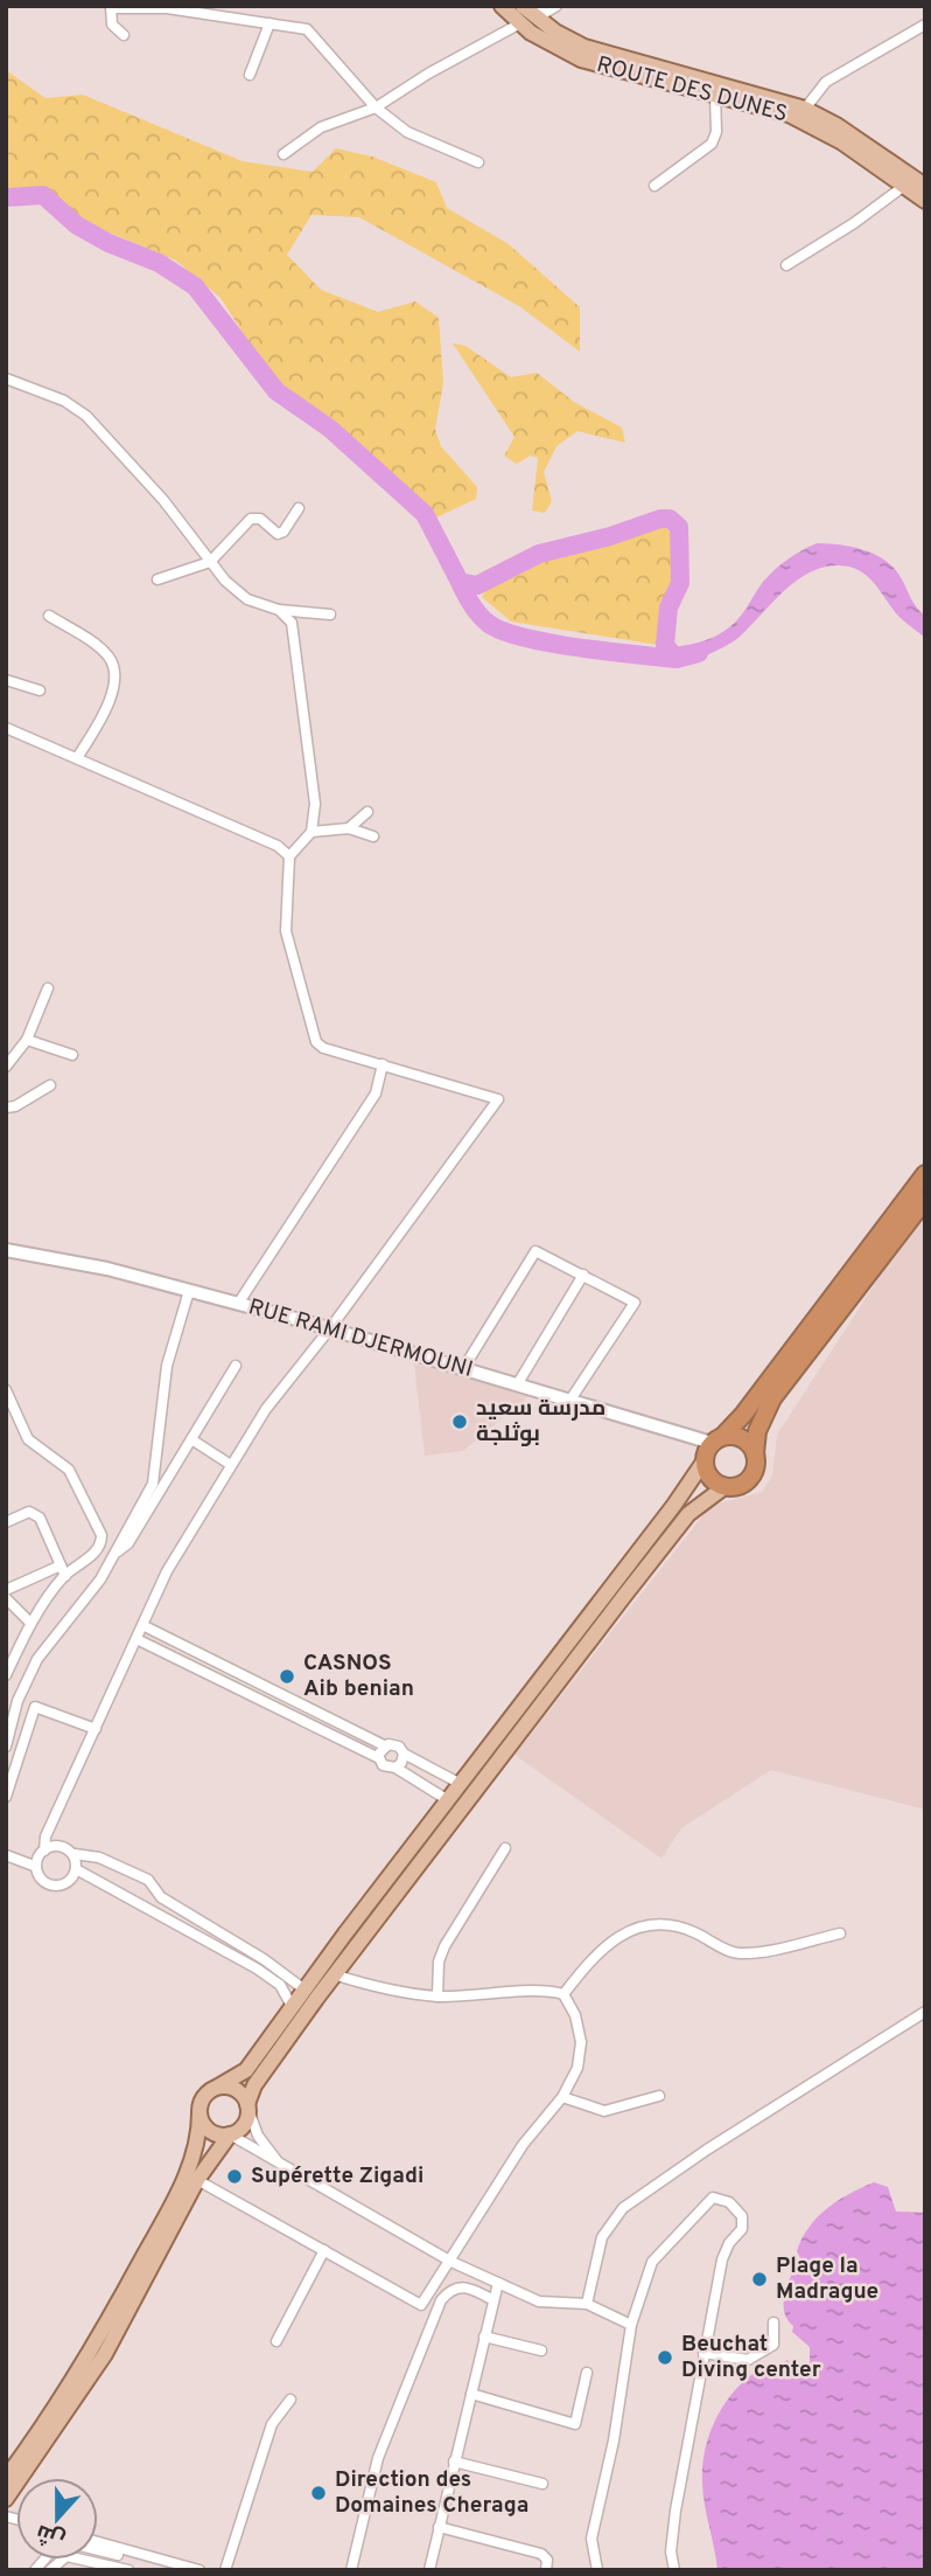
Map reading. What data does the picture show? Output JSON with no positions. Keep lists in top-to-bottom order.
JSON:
{
  "streets": {
    "main road": ["ROUTE DES DUNES", "RUE RAMI DJERMOUNI"]
  },
  "places": [
    "مدرسة سعيد بوثلجة",
    "CASNOS Aib benian",
    "Supérette Zigadi",
    "Plage la Madrague",
    "Beuchat Diving center",
    "Direction des Domaines Cheraga"
  ],
  "north": "bottom"
}
